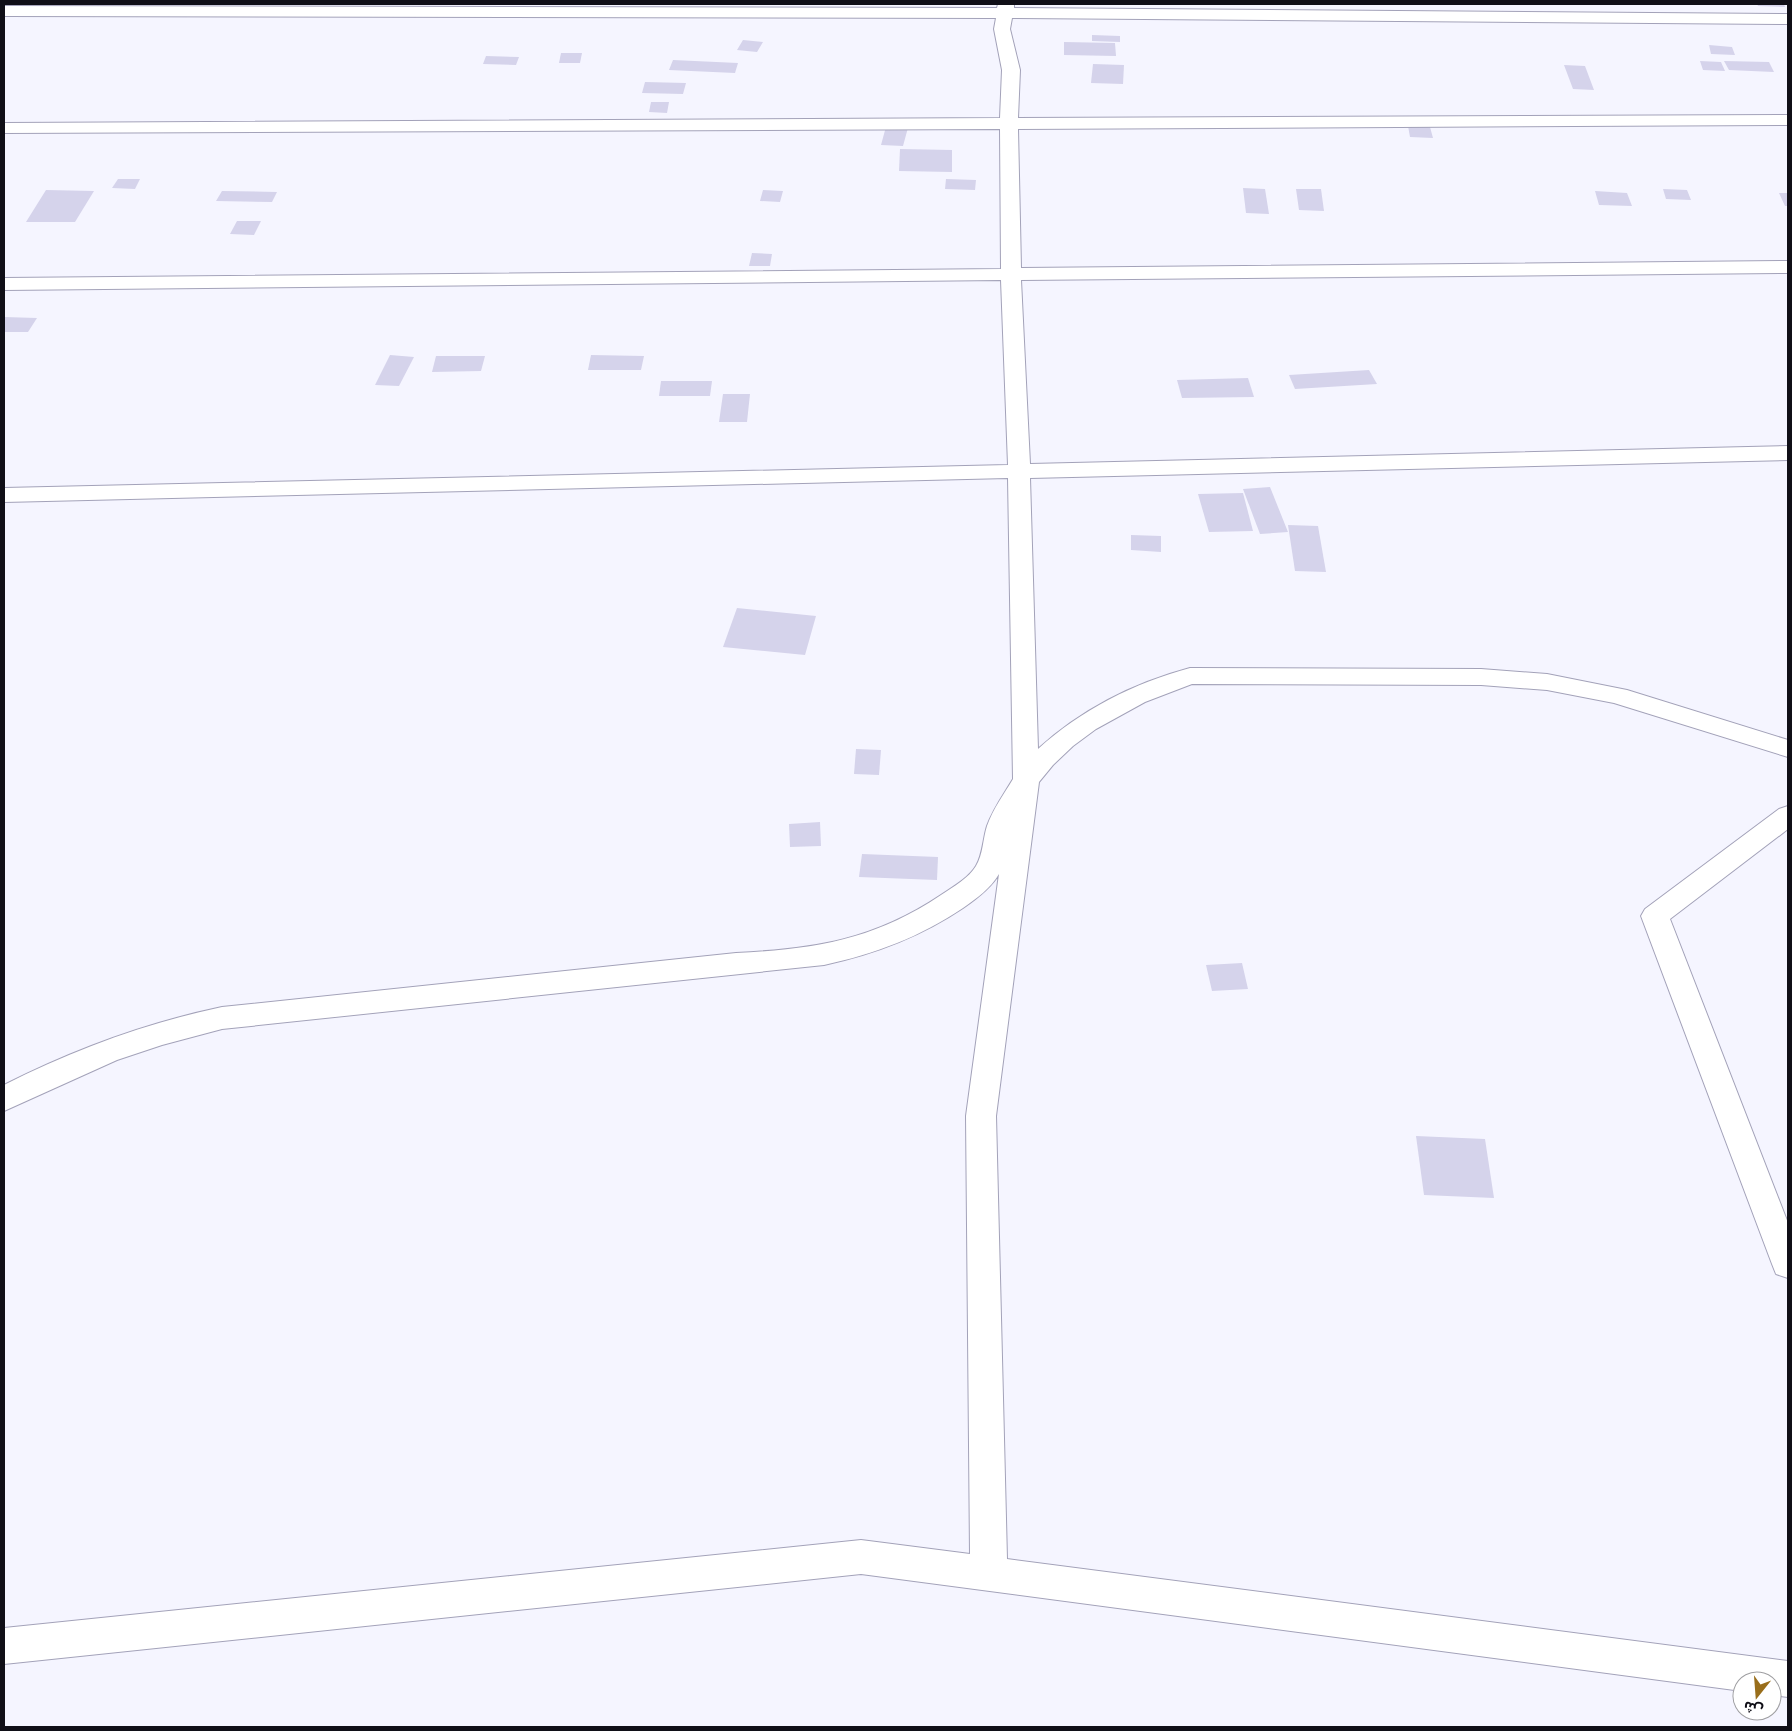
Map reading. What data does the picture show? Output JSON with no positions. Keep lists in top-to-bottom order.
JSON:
{
  "north": "bottom"
}
